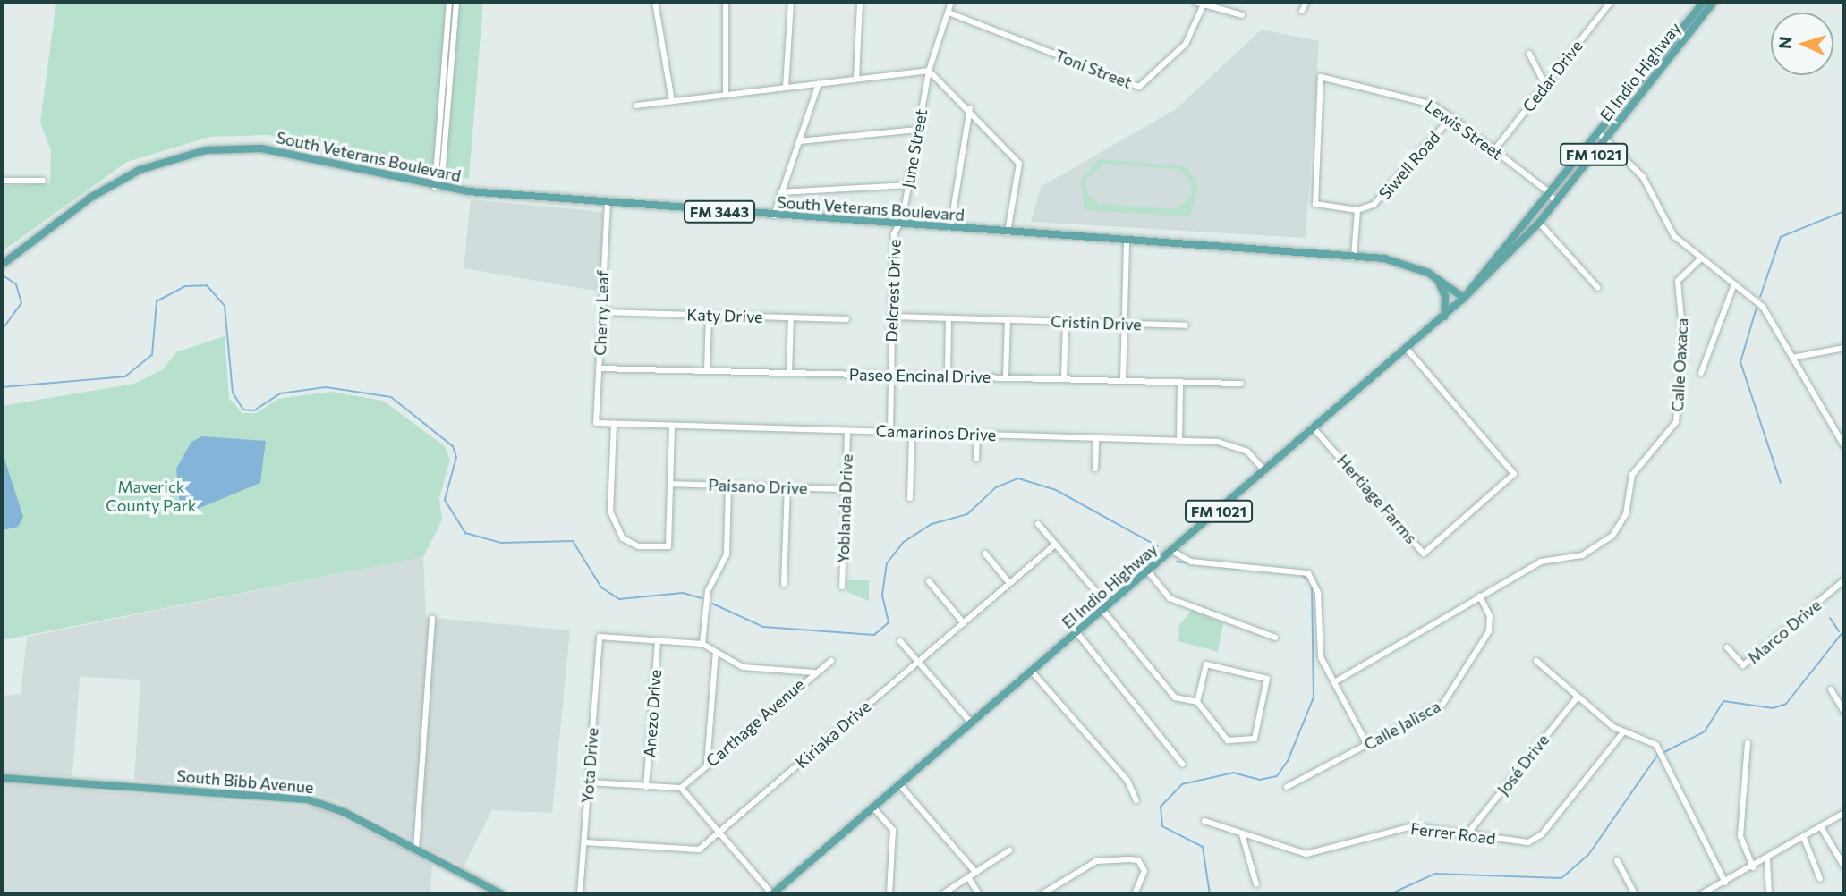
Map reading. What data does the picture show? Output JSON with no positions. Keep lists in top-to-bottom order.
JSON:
{
  "streets": {
    "main road": [
      "El Indio Highway",
      "FM 1021",
      "South Veterans Boulevard",
      "FM 3443",
      "South Bibb Avenue"
    ],
    "street": [
      "Toni Street",
      "Cedar Drive",
      "Lewis Street",
      "June Street",
      "Siwell Road",
      "Delcrest Drive",
      "Cherry Leaf",
      "Katy Drive",
      "Cristin Drive",
      "Calle Oaxaca",
      "Paseo Encinal Drive",
      "Camarinos Drive",
      "Paisano Drive",
      "Hertiage Farms",
      "Yoblanda Drive",
      "Marco Drive",
      "Anezo Drive",
      "Carthage Avenue",
      "Calle Jalisca",
      "Kiriaka Drive",
      "José Drive",
      "Yota Drive",
      "Ferrer Road"
    ]
  },
  "crossings": [
    ["Toni Street", "June Street"],
    ["El Indio Highway", "Lewis Street"],
    ["El Indio Highway", "South Veterans Boulevard"],
    ["El Indio Highway", "Camarinos Drive"],
    ["El Indio Highway", "Hertiage Farms"],
    ["Cedar Drive", "Lewis Street"],
    ["Lewis Street", "Siwell Road"],
    ["June Street", "South Veterans Boulevard"],
    ["June Street", "Delcrest Drive"],
    ["South Veterans Boulevard", "Delcrest Drive"],
    ["South Veterans Boulevard", "Cherry Leaf"],
    ["Delcrest Drive", "Cristin Drive"],
    ["Delcrest Drive", "Paseo Encinal Drive"],
    ["Delcrest Drive", "Camarinos Drive"],
    ["Cherry Leaf", "Katy Drive"],
    ["Cherry Leaf", "Paseo Encinal Drive"],
    ["Cherry Leaf", "Camarinos Drive"],
    ["Calle Oaxaca", "Calle Jalisca"],
    ["Camarinos Drive", "Yoblanda Drive"],
    ["Paisano Drive", "Yoblanda Drive"],
    ["Anezo Drive", "Yota Drive"],
    ["Kiriaka Drive", "Yota Drive"],
    ["José Drive", "Ferrer Road"]
  ],
  "parks": ["Maverick County Park"],
  "north": "left"
}
